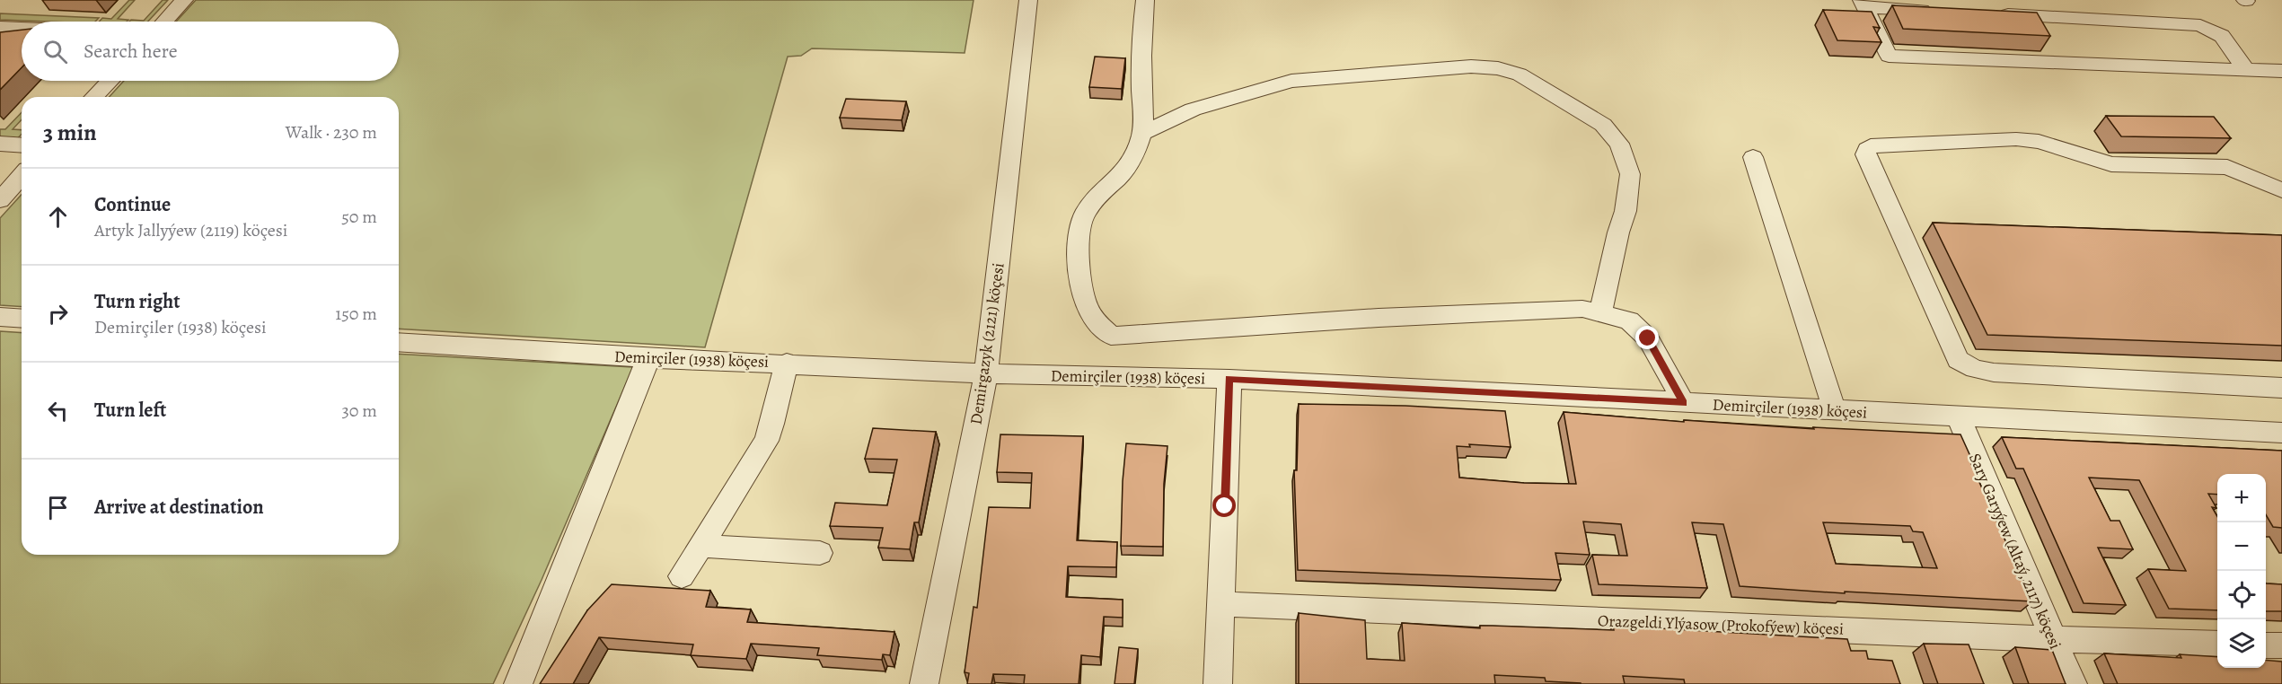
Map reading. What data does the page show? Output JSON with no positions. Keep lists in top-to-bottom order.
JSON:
{
  "streets": {
    "street": [
      "Demirgazyk (2121) köçesi",
      "Demirçiler (1938) köçesi",
      "Sary Garyýew (Altaý, 2117) köçesi",
      "Orazgeldi Ylýasow (Prokofýew) köçesi"
    ]
  },
  "crossings": [
    ["Demirgazyk (2121) köçesi", "Demirçiler (1938) köçesi"],
    ["Demirçiler (1938) köçesi", "Sary Garyýew (Altaý, 2117) köçesi"],
    ["Sary Garyýew (Altaý, 2117) köçesi", "Orazgeldi Ylýasow (Prokofýew) köçesi"]
  ],
  "page": {
    "search": "Search here",
    "heading": ["3 min", "Walk · 230 m"],
    "list": [
      ["Continue", "Artyk Jallyýew (2119) köçesi", "50 m"],
      ["Turn right", "Demirçiler (1938) köçesi", "150 m"],
      ["Turn left", "30 m"],
      "Arrive at destination"
    ],
    "map_buttons": ["+", "−"]
  }
}
